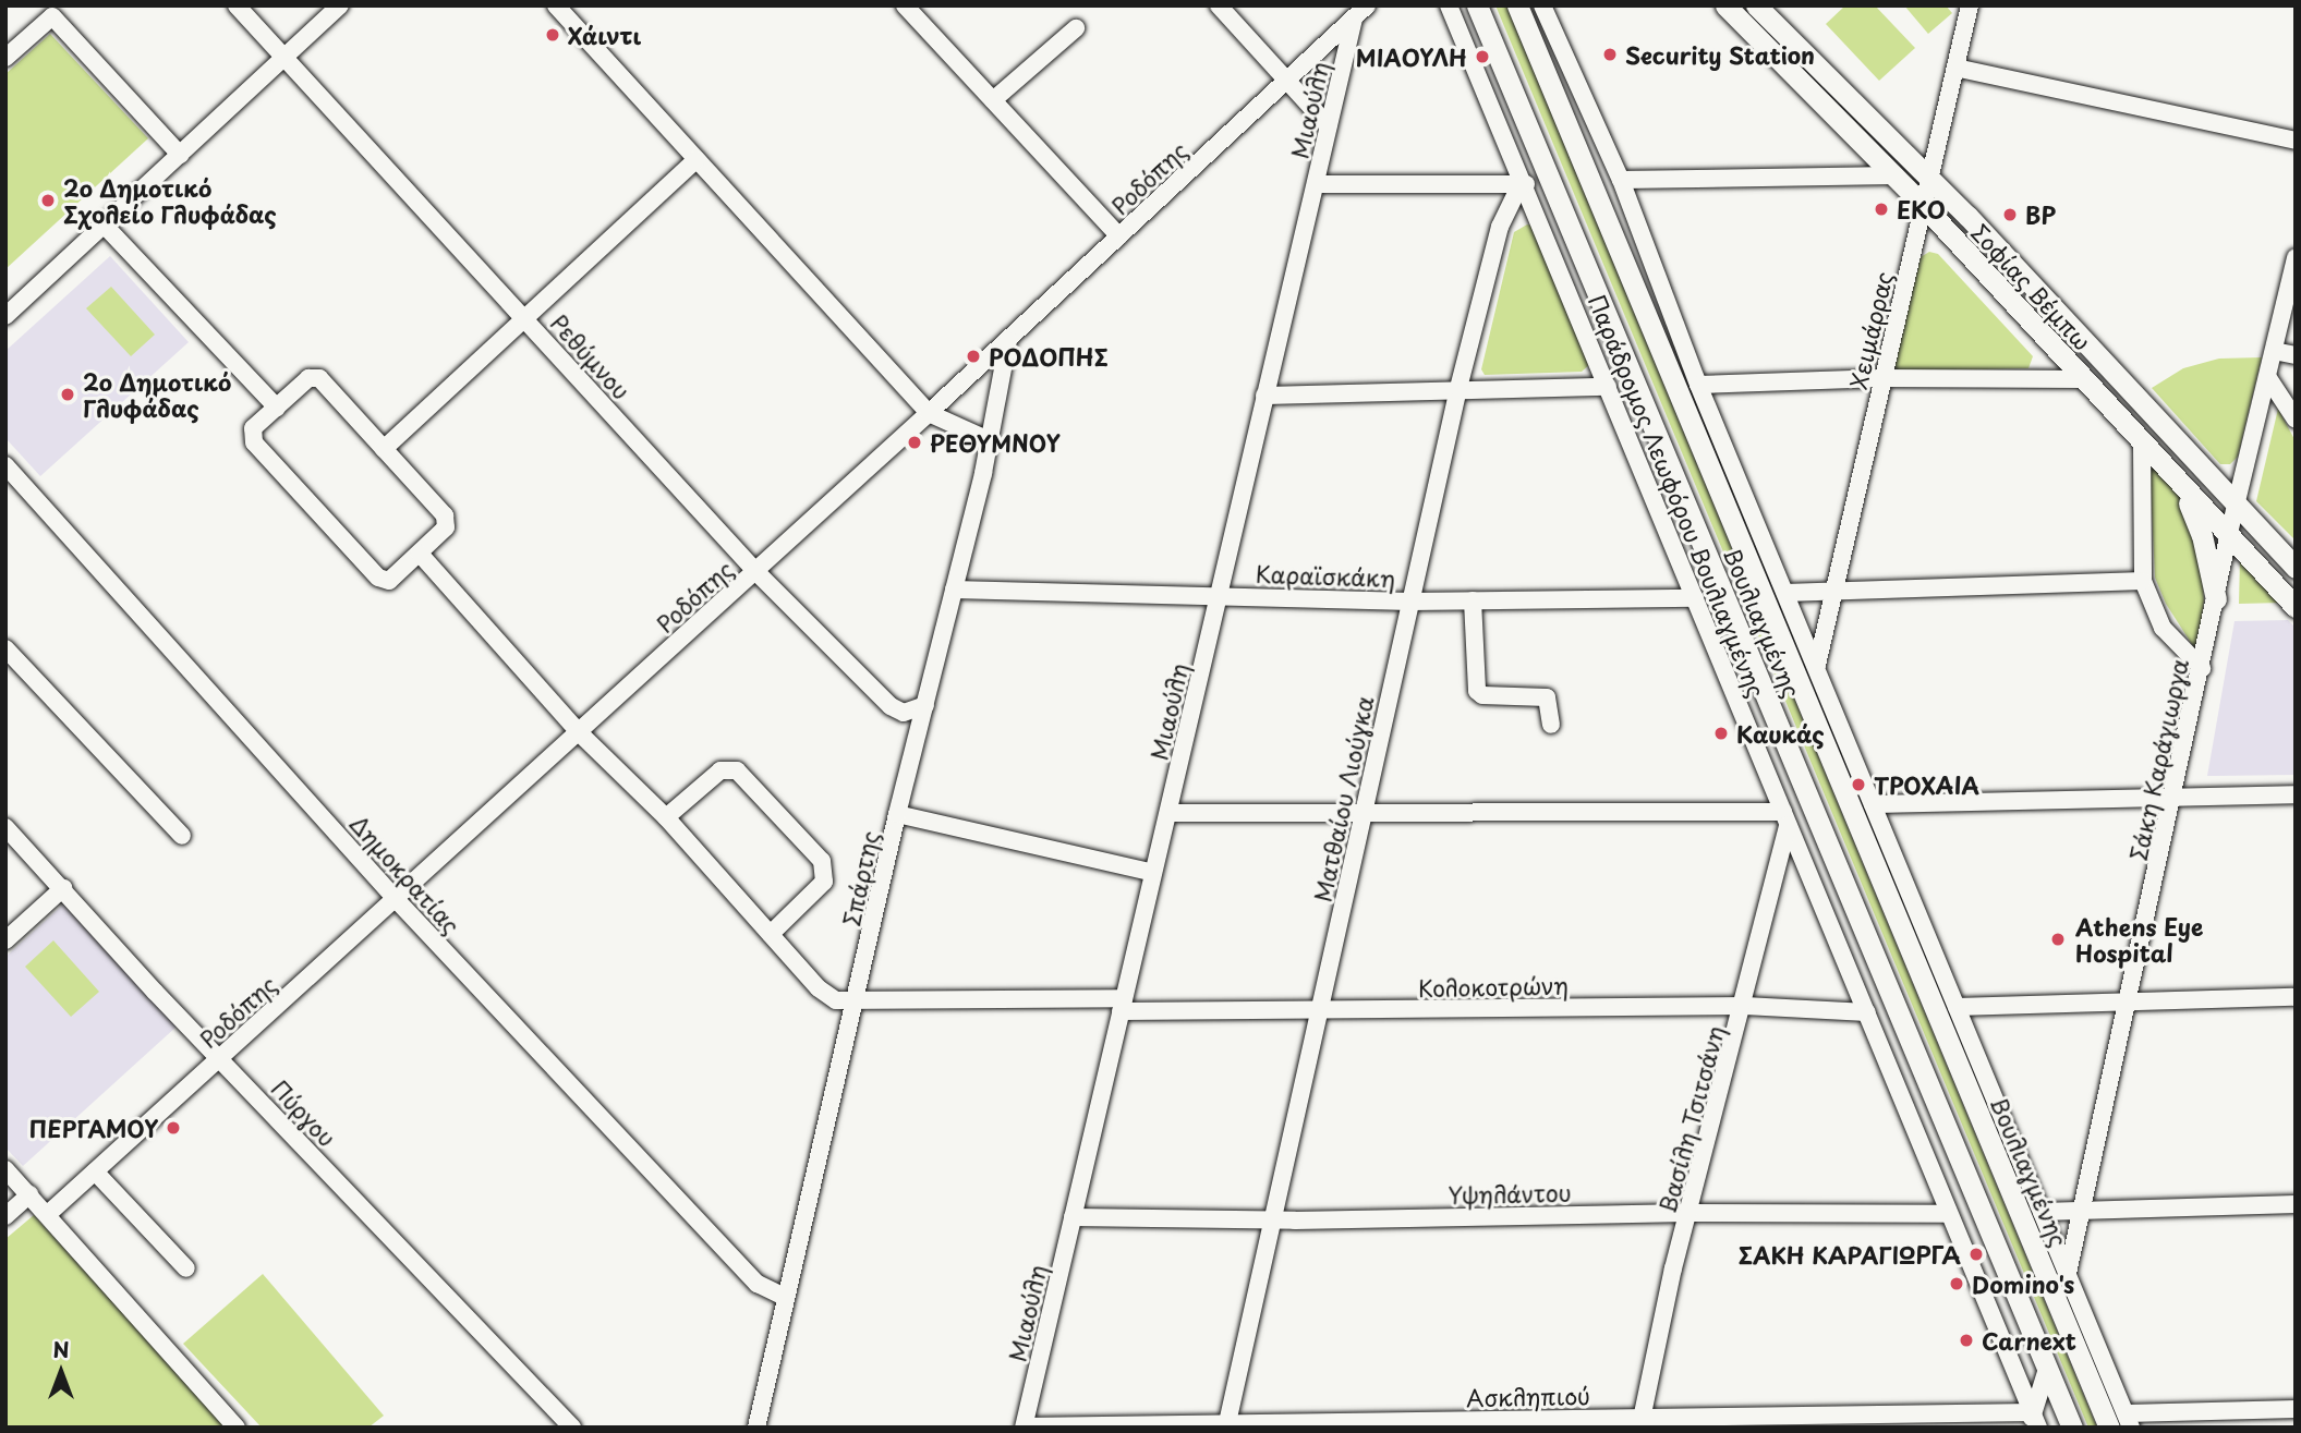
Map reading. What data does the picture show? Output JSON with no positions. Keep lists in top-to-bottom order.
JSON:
{
  "streets": {
    "main road": ["Σοφίας Βέμπω", "Βουλιαγμένης"],
    "street": [
      "Μιαούλη",
      "Ροδόπης",
      "Χειμάρρας",
      "Ρεθύμνου",
      "Παράδρομος Λεωφόρου Βουλιαγμένης",
      "Καραϊσκάκη",
      "Σάκη Καράγιωργα",
      "Ματθαίου Λιούγκα",
      "Δημοκρατίας",
      "Σπάρτης",
      "Κολοκοτρώνη",
      "Πύργου",
      "Βασίλη Τσιτσάνη",
      "Υψηλάντου",
      "Ασκληπιού"
    ]
  },
  "crossings": [
    ["Μιαούλη", "Ροδόπης"],
    ["Μιαούλη", "Καραϊσκάκη"],
    ["Μιαούλη", "Κολοκοτρώνη"],
    ["Μιαούλη", "Υψηλάντου"],
    ["Μιαούλη", "Ασκληπιού"],
    ["Ροδόπης", "Ρεθύμνου"],
    ["Ροδόπης", "Δημοκρατίας"],
    ["Ροδόπης", "Σπάρτης"],
    ["Ροδόπης", "Πύργου"],
    ["Σοφίας Βέμπω", "Χειμάρρας"],
    ["Σοφίας Βέμπω", "Σάκη Καράγιωργα"],
    ["Ρεθύμνου", "Σπάρτης"],
    ["Παράδρομος Λεωφόρου Βουλιαγμένης", "Καραϊσκάκη"],
    ["Παράδρομος Λεωφόρου Βουλιαγμένης", "Ματθαίου Λιούγκα"],
    ["Παράδρομος Λεωφόρου Βουλιαγμένης", "Κολοκοτρώνη"],
    ["Παράδρομος Λεωφόρου Βουλιαγμένης", "Βασίλη Τσιτσάνη"],
    ["Παράδρομος Λεωφόρου Βουλιαγμένης", "Υψηλάντου"],
    ["Παράδρομος Λεωφόρου Βουλιαγμένης", "Ασκληπιού"],
    ["Καραϊσκάκη", "Ματθαίου Λιούγκα"],
    ["Καραϊσκάκη", "Σπάρτης"],
    ["Ματθαίου Λιούγκα", "Κολοκοτρώνη"],
    ["Ματθαίου Λιούγκα", "Υψηλάντου"],
    ["Ματθαίου Λιούγκα", "Ασκληπιού"],
    ["Δημοκρατίας", "Σπάρτης"],
    ["Σπάρτης", "Κολοκοτρώνη"],
    ["Κολοκοτρώνη", "Βασίλη Τσιτσάνη"],
    ["Βασίλη Τσιτσάνη", "Υψηλάντου"],
    ["Βασίλη Τσιτσάνη", "Ασκληπιού"]
  ],
  "places": [
    "Χάιντι",
    "Security Station",
    "ΜΙΑΟΥΛΗ",
    "2ο Δημοτικό Σχολείο Γλυφάδας",
    "EKO",
    "BP",
    "ΡΟΔΟΠΗΣ",
    "2ο Δημοτικό Γλυφάδας",
    "ΡΕΘΥΜΝΟΥ",
    "Καυκάς",
    "ΤΡΟΧΑΙΑ",
    "Athens Eye Hospital",
    "ΠΕΡΓΑΜΟΥ",
    "ΣΑΚΗ ΚΑΡΑΓΙΩΡΓΑ",
    "Domino's",
    "Carnext"
  ],
  "north": "top"
}
